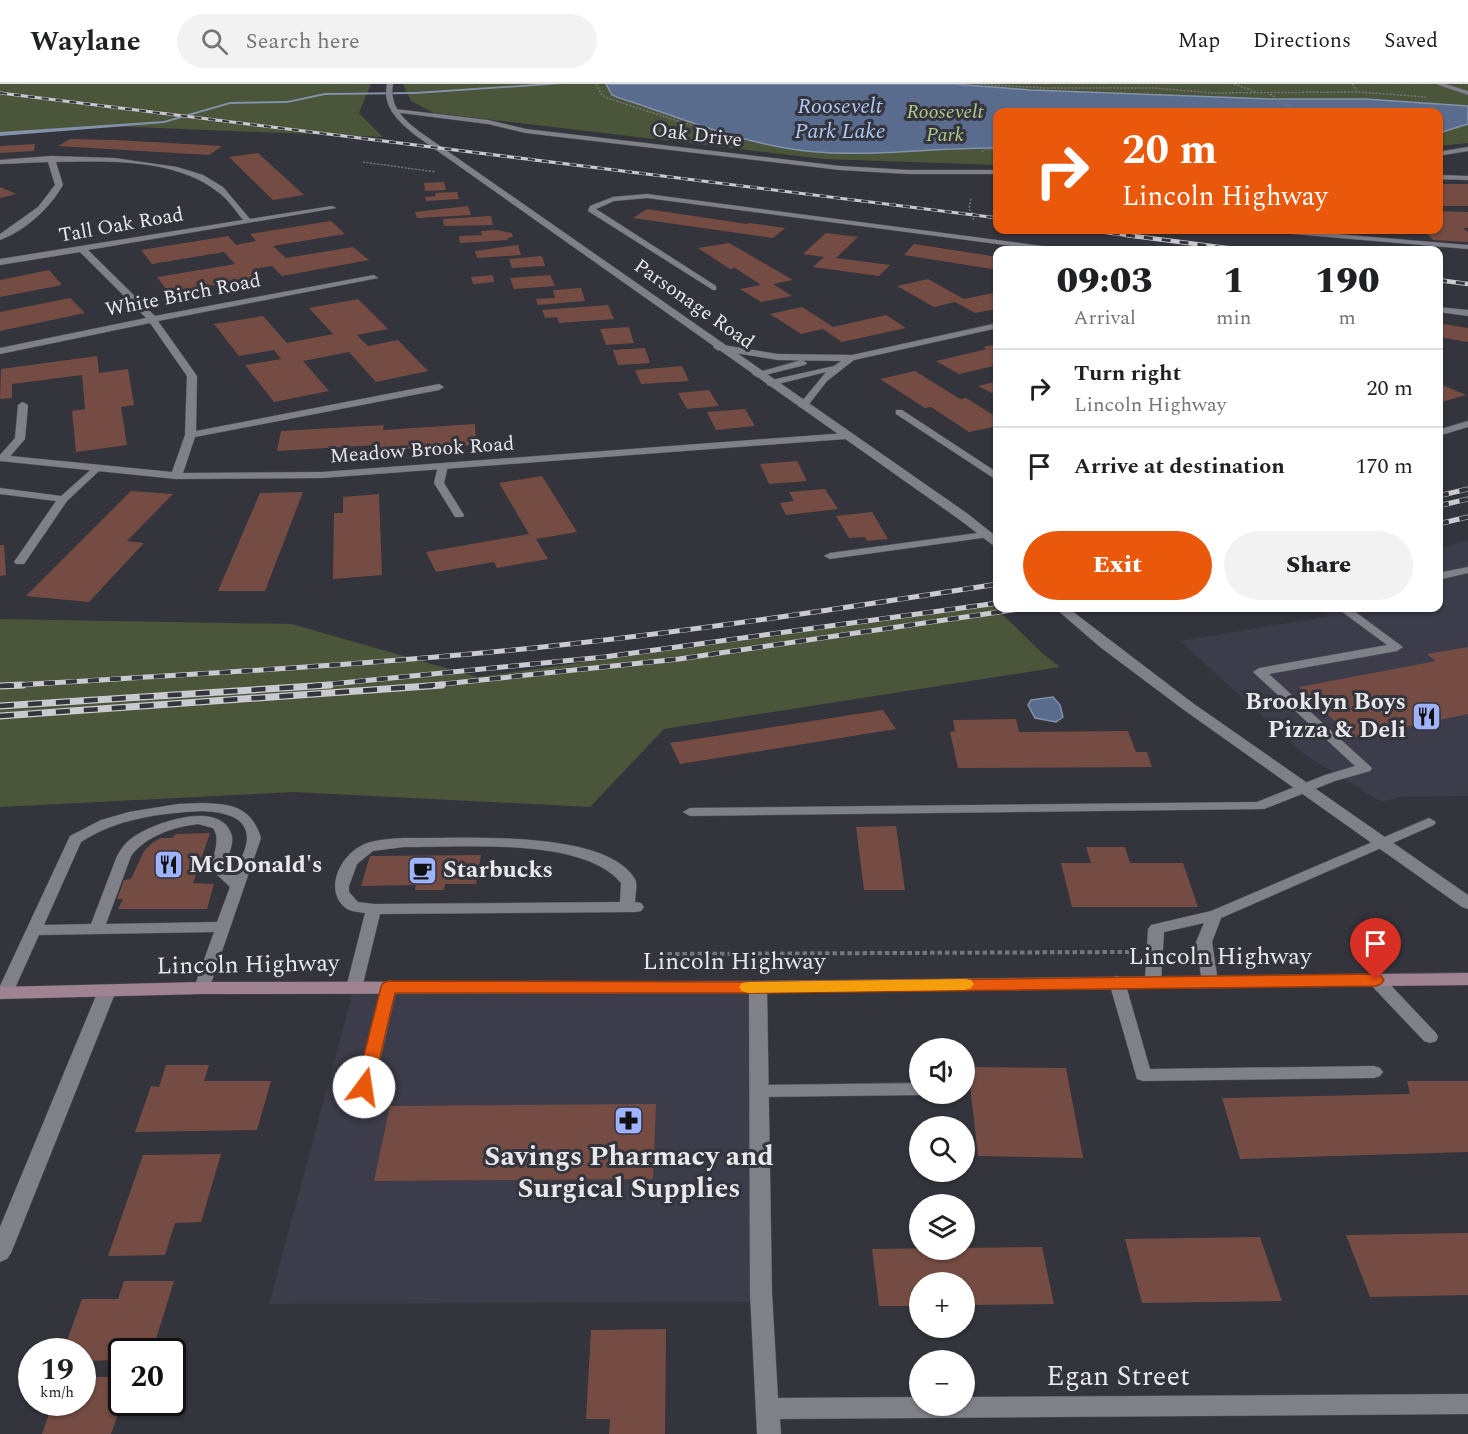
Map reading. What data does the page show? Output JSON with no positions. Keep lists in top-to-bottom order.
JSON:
{
  "streets": {
    "main road": ["Lincoln Highway"],
    "street": [
      "Tall Oak Road",
      "White Birch Road",
      "Parsonage Road",
      "Meadow Brook Road",
      "Egan Street"
    ],
    "lane": ["Oak Drive"]
  },
  "crossings": [
    ["Oak Drive", "Parsonage Road"],
    ["Parsonage Road", "Meadow Brook Road"]
  ],
  "water": ["Roosevelt Park Lake"],
  "parks": ["Roosevelt Park"],
  "places": {
    "restaurant": ["Brooklyn Boys Pizza & Deli", "McDonald's"],
    "cafe": ["Starbucks"],
    "pharmacy": ["Savings Pharmacy and Surgical Supplies"]
  },
  "page": {
    "header": "Waylane",
    "search": "Search here",
    "nav": ["Map", "Directions", "Saved"],
    "turn": ["20 m", "Lincoln Highway"],
    "eta": [
      "09:03",
      "Arrival",
      "1",
      "min",
      "190",
      "m"
    ],
    "list": [
      {
        "name": "Turn right",
        "note": "Lincoln Highway",
        "value": "20 m"
      },
      {
        "name": "Arrive at destination",
        "value": "170 m"
      }
    ],
    "buttons": ["Exit", "Share"],
    "map_buttons": ["+", "−"],
    "speed": "19 km/h",
    "limit": "20"
  }
}
